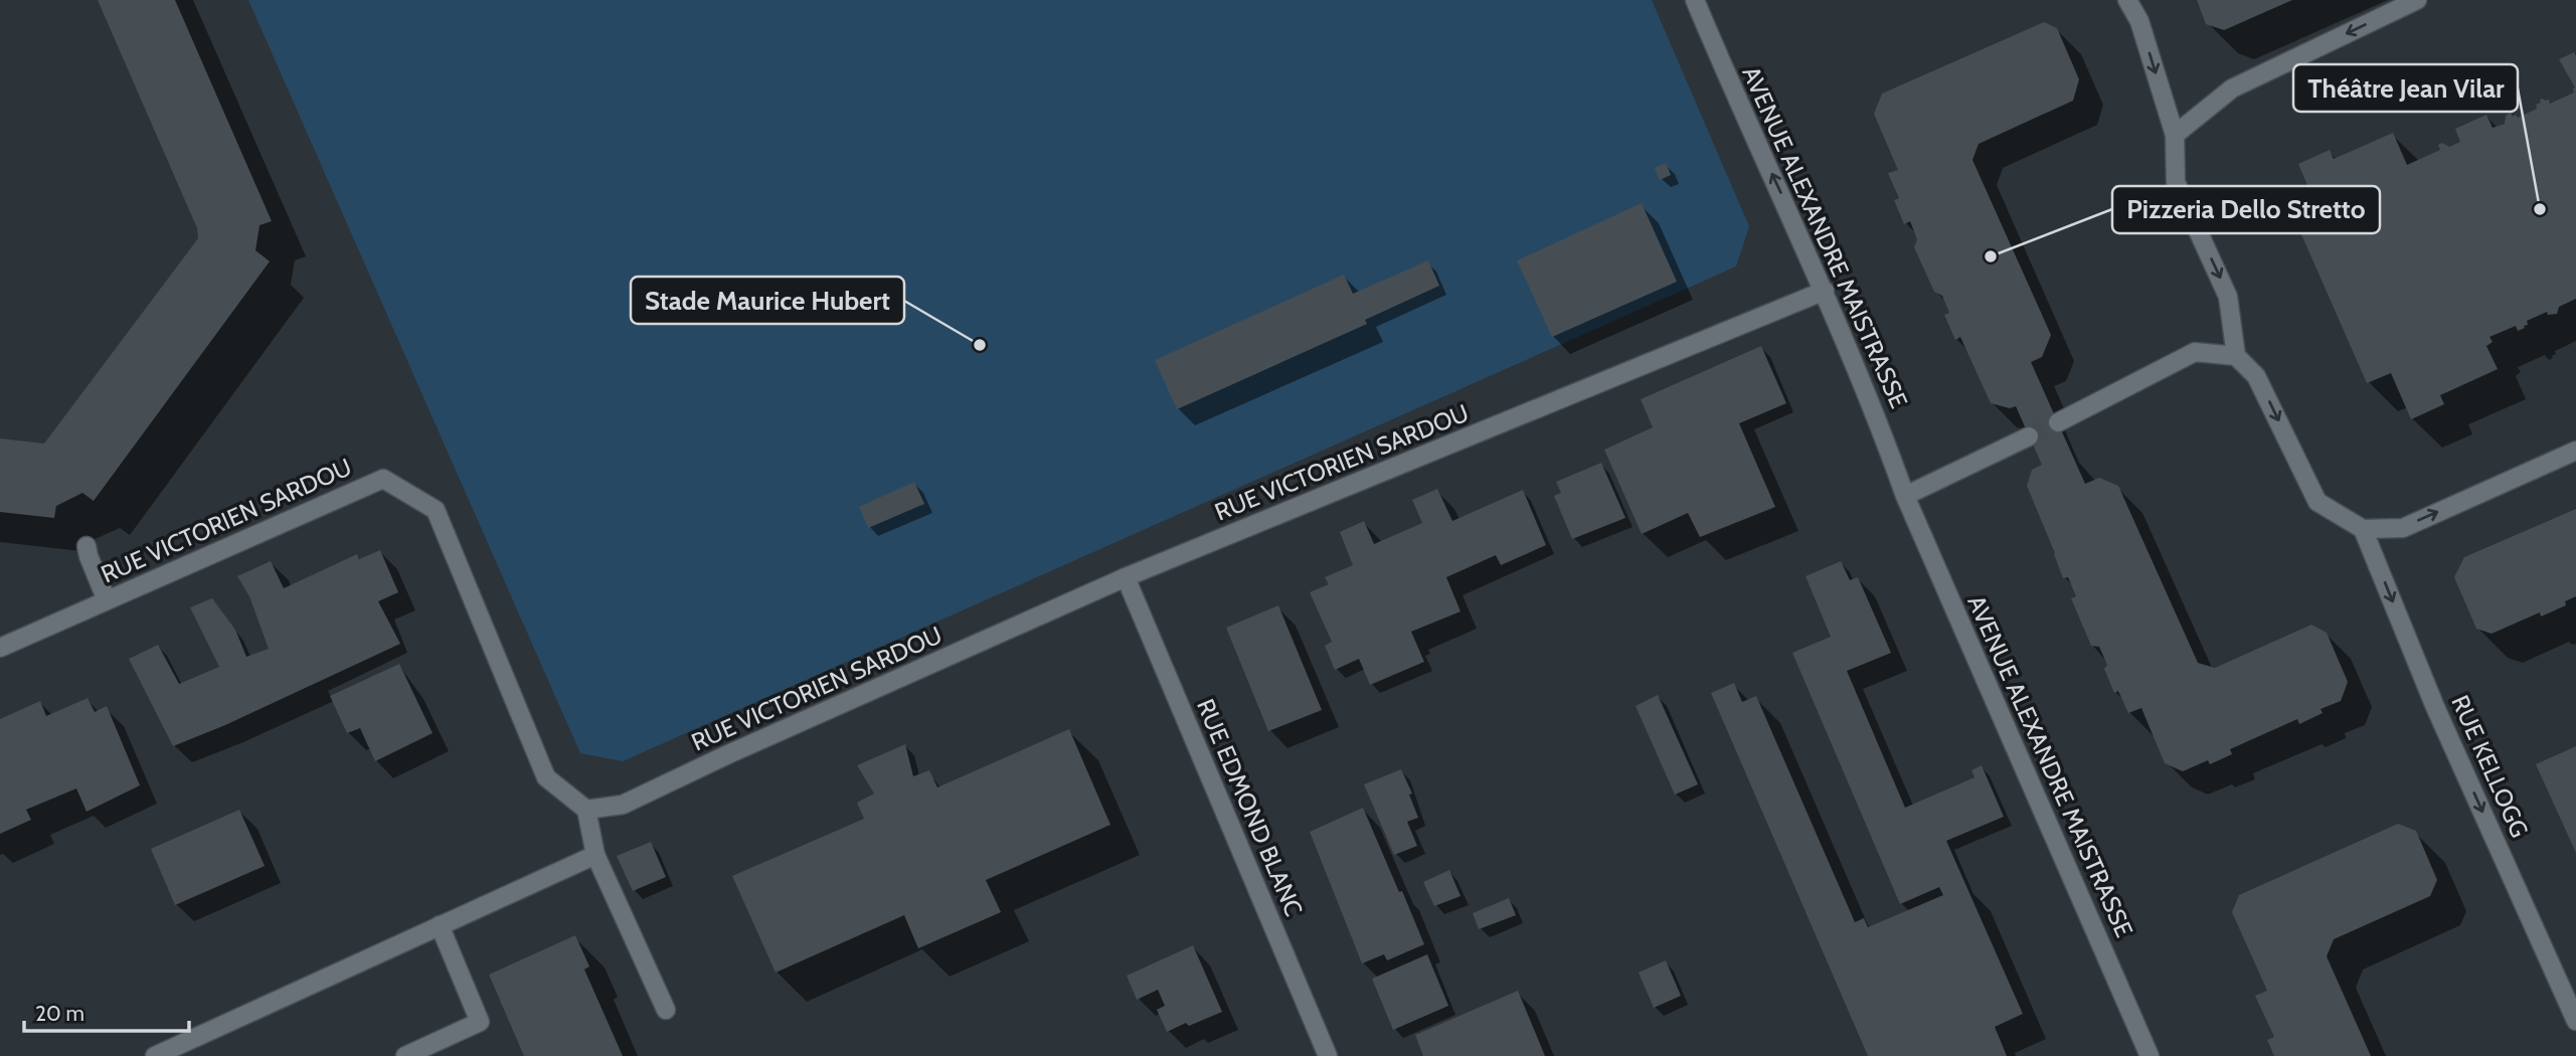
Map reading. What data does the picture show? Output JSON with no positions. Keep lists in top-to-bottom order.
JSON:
{
  "streets": {
    "street": [
      "AVENUE ALEXANDRE MAISTRASSE",
      "RUE VICTORIEN SARDOU",
      "RUE KELLOGG",
      "RUE EDMOND BLANC"
    ]
  },
  "crossings": [
    ["AVENUE ALEXANDRE MAISTRASSE", "RUE VICTORIEN SARDOU"],
    ["RUE VICTORIEN SARDOU", "RUE EDMOND BLANC"]
  ],
  "one_way": ["RUE KELLOGG"],
  "places": ["Théâtre Jean Vilar", "Pizzeria Dello Stretto", "Stade Maurice Hubert"],
  "scale_bar": "20 m"
}
